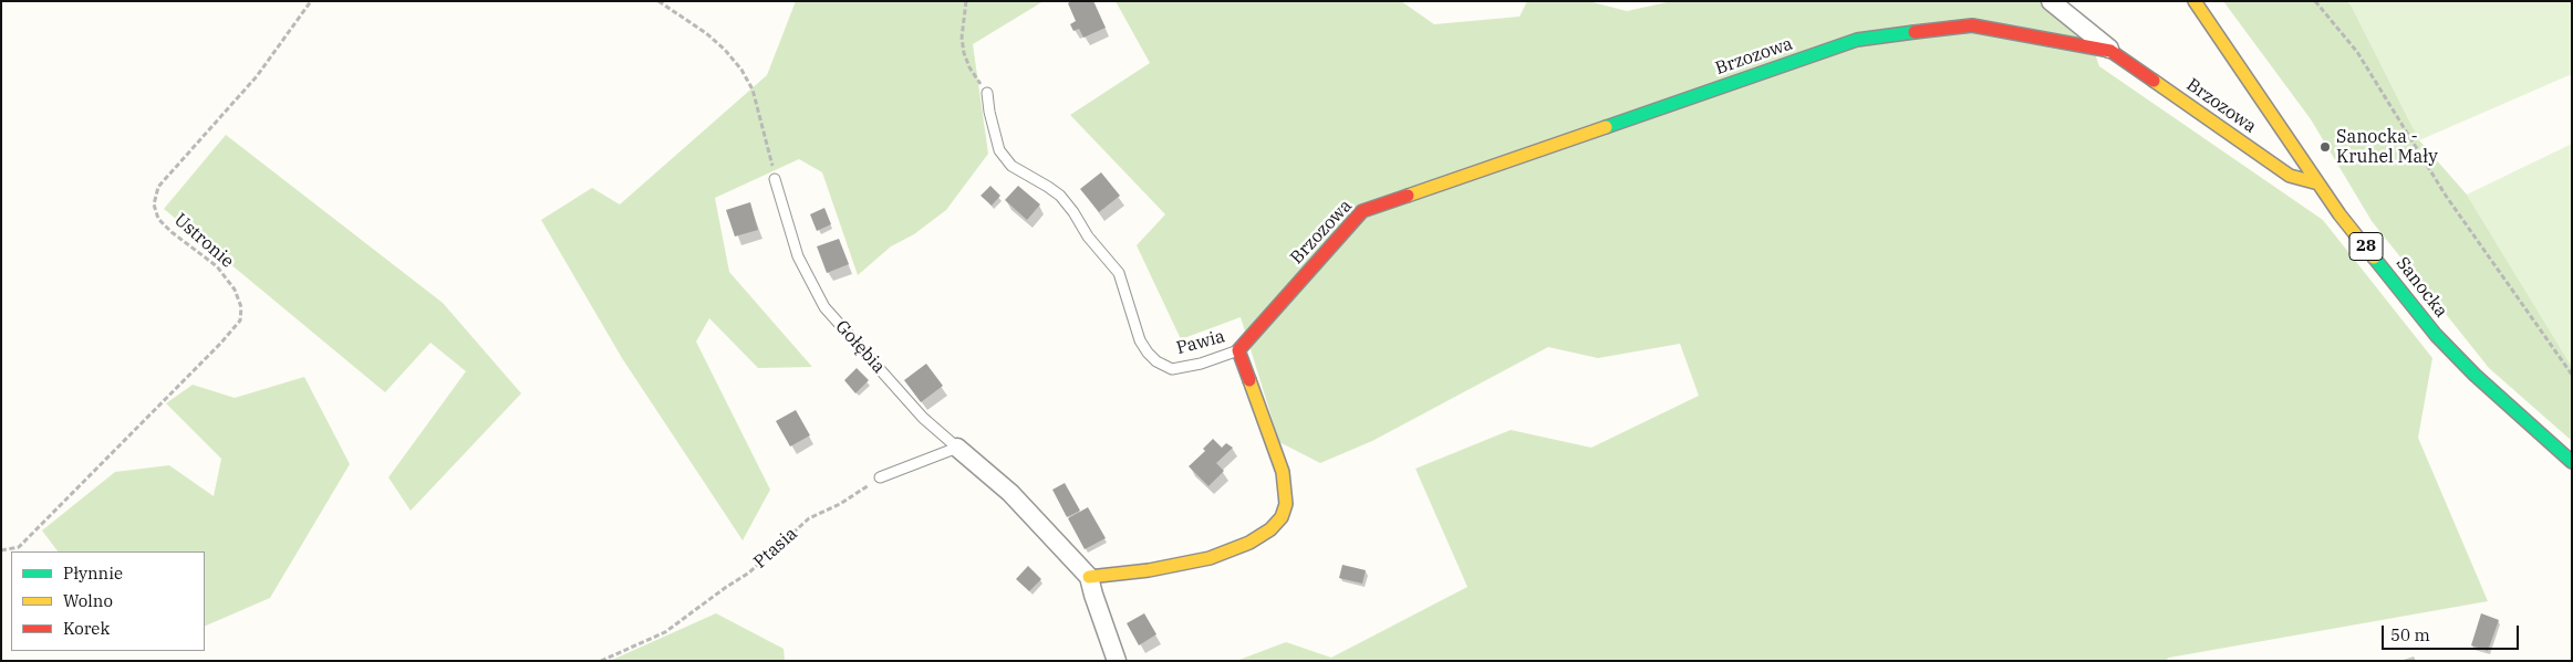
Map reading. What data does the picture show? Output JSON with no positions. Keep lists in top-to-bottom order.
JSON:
{
  "streets": {
    "street": [
      "Brzozowa",
      "28",
      "Sanocka",
      "Pawia",
      "Gołębia"
    ],
    "path": ["Ustronie", "Ptasia"]
  },
  "crossings": [
    ["Brzozowa", "Sanocka"],
    ["Brzozowa", "Pawia"],
    ["Pawia", "Gołębia"]
  ],
  "places": ["Sanocka - Kruhel Mały"],
  "legend": ["Płynnie", "Wolno", "Korek"],
  "scale_bar": "50 m"
}
